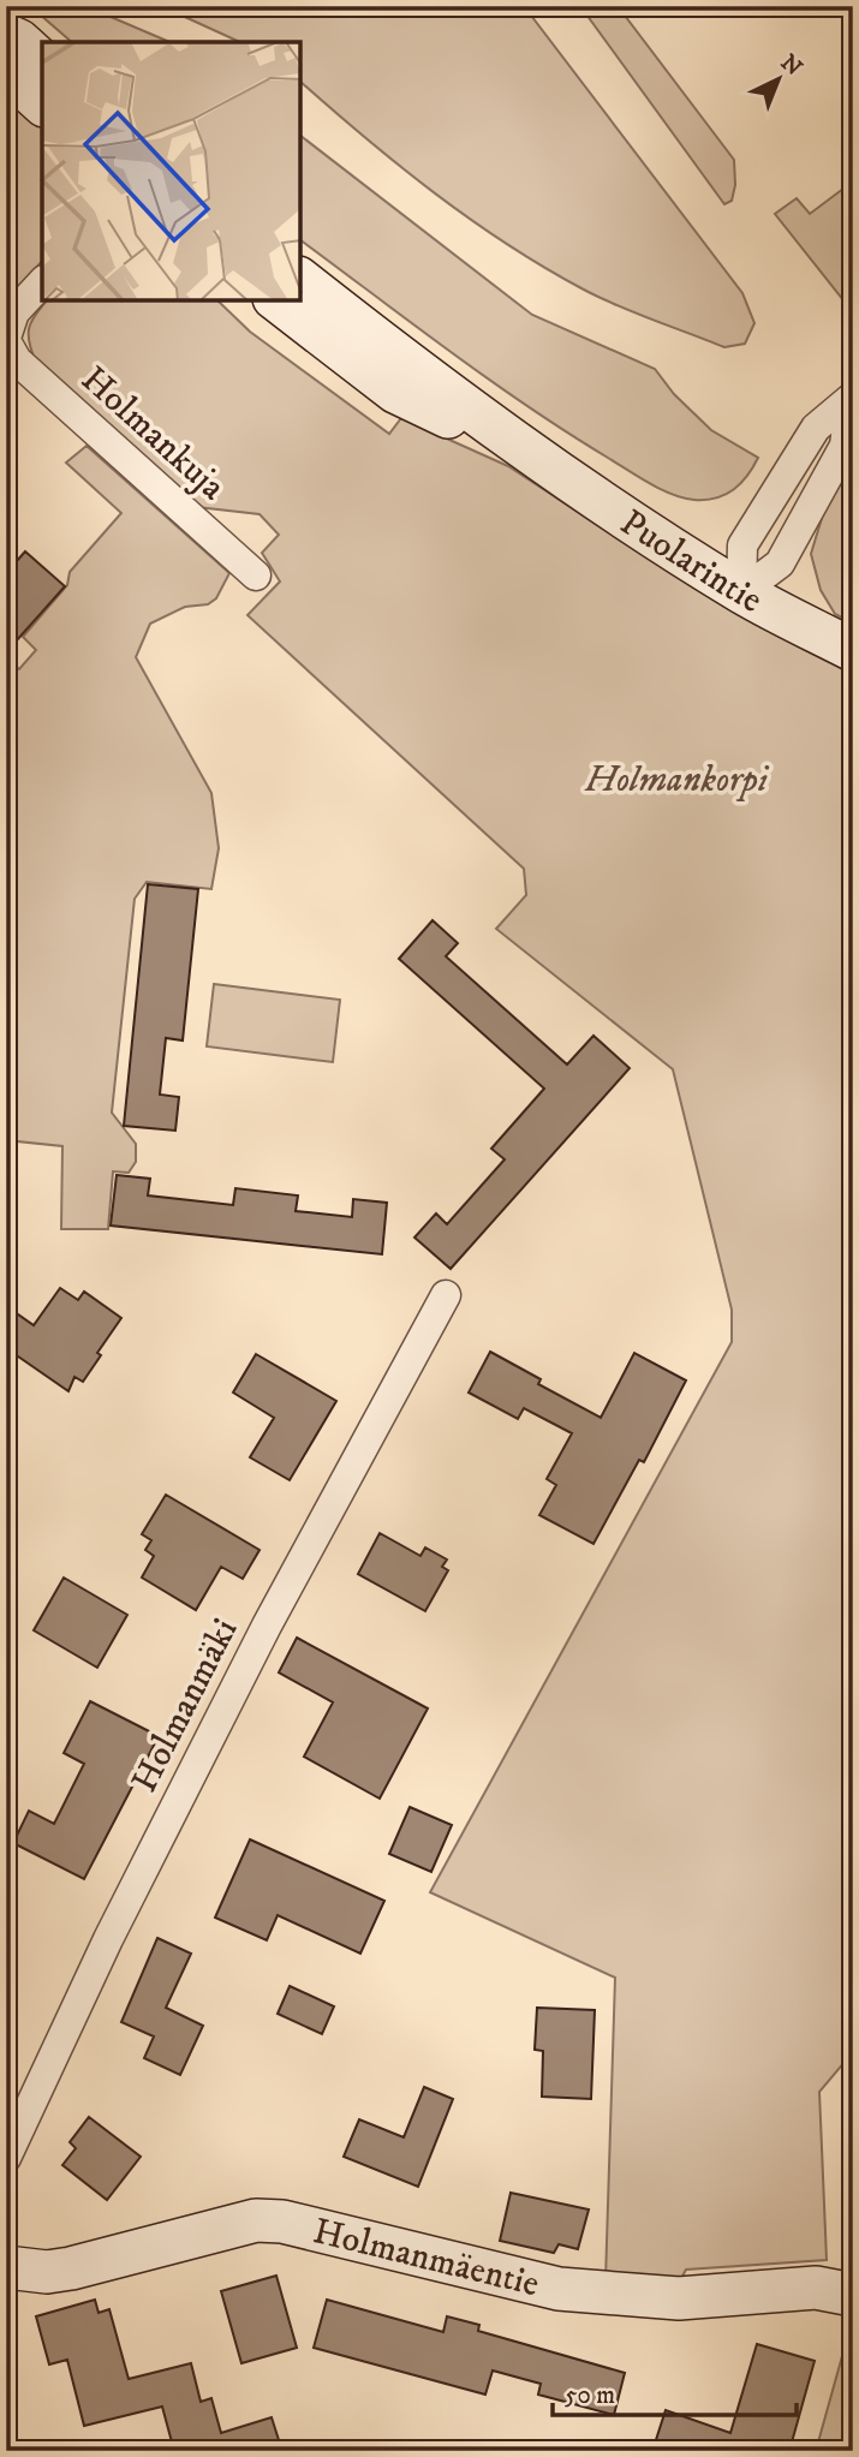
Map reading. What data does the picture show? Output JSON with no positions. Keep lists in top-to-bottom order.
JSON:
{
  "streets": {
    "main road": ["Puolarintie", "Holmanmäentie"],
    "street": ["Holmankuja", "Holmanmäki"]
  },
  "parks": ["Holmankorpi"],
  "scale_bar": "50 m",
  "north": "top right"
}
